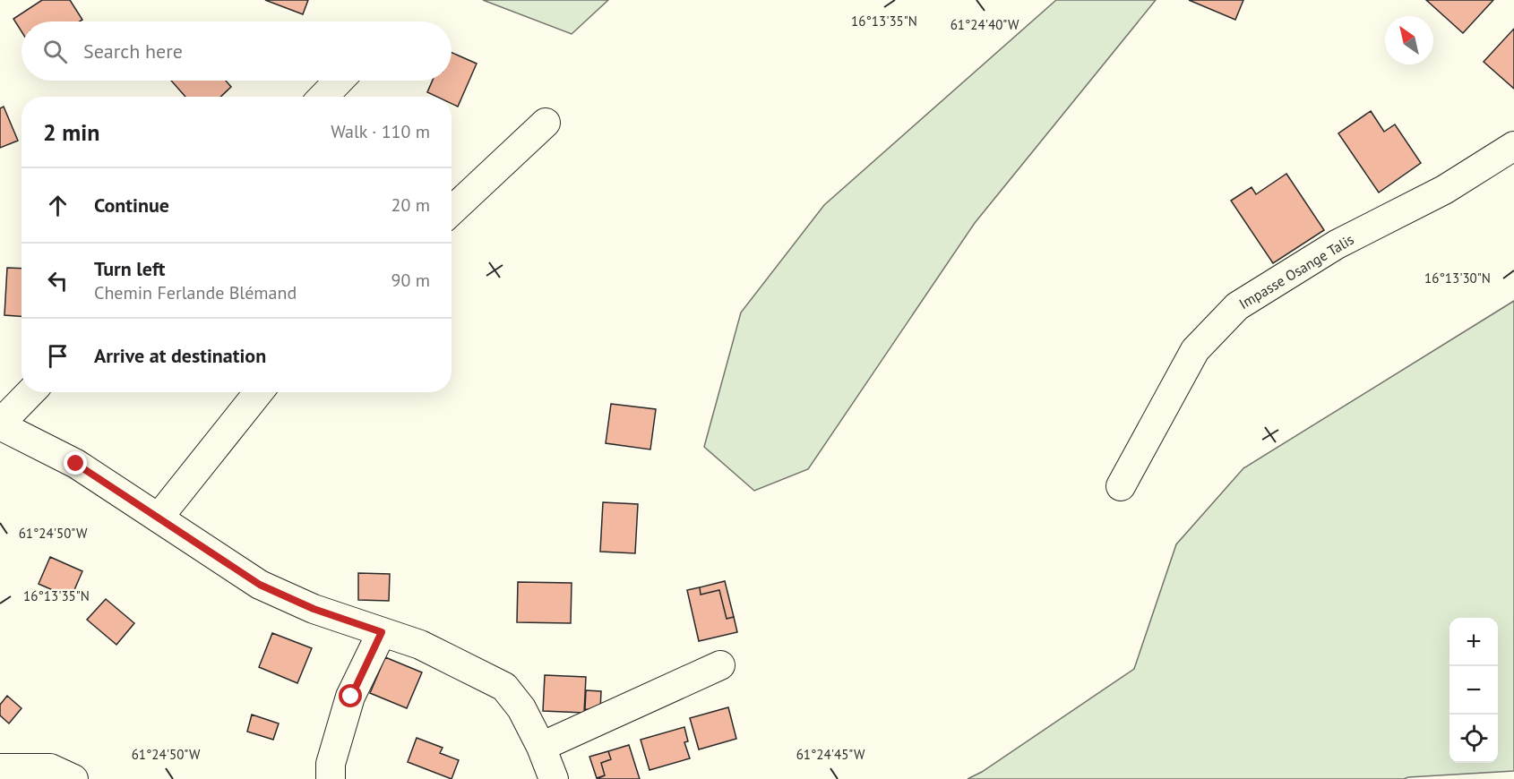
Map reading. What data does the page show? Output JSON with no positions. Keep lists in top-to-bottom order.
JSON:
{
  "streets": {
    "street": ["Impasse Osange Talis"]
  },
  "north": "top left",
  "page": {
    "search": "Search here",
    "heading": ["2 min", "Walk · 110 m"],
    "list": [
      ["Continue", "20 m"],
      ["Turn left", "Chemin Ferlande Blémand", "90 m"],
      "Arrive at destination"
    ],
    "map_buttons": ["+", "−"]
  },
  "coordinates": [
    "16°13'35\"N",
    "61°24'40\"W",
    "16°13'30\"N",
    "61°24'50\"W",
    "61°24'45\"W"
  ]
}
